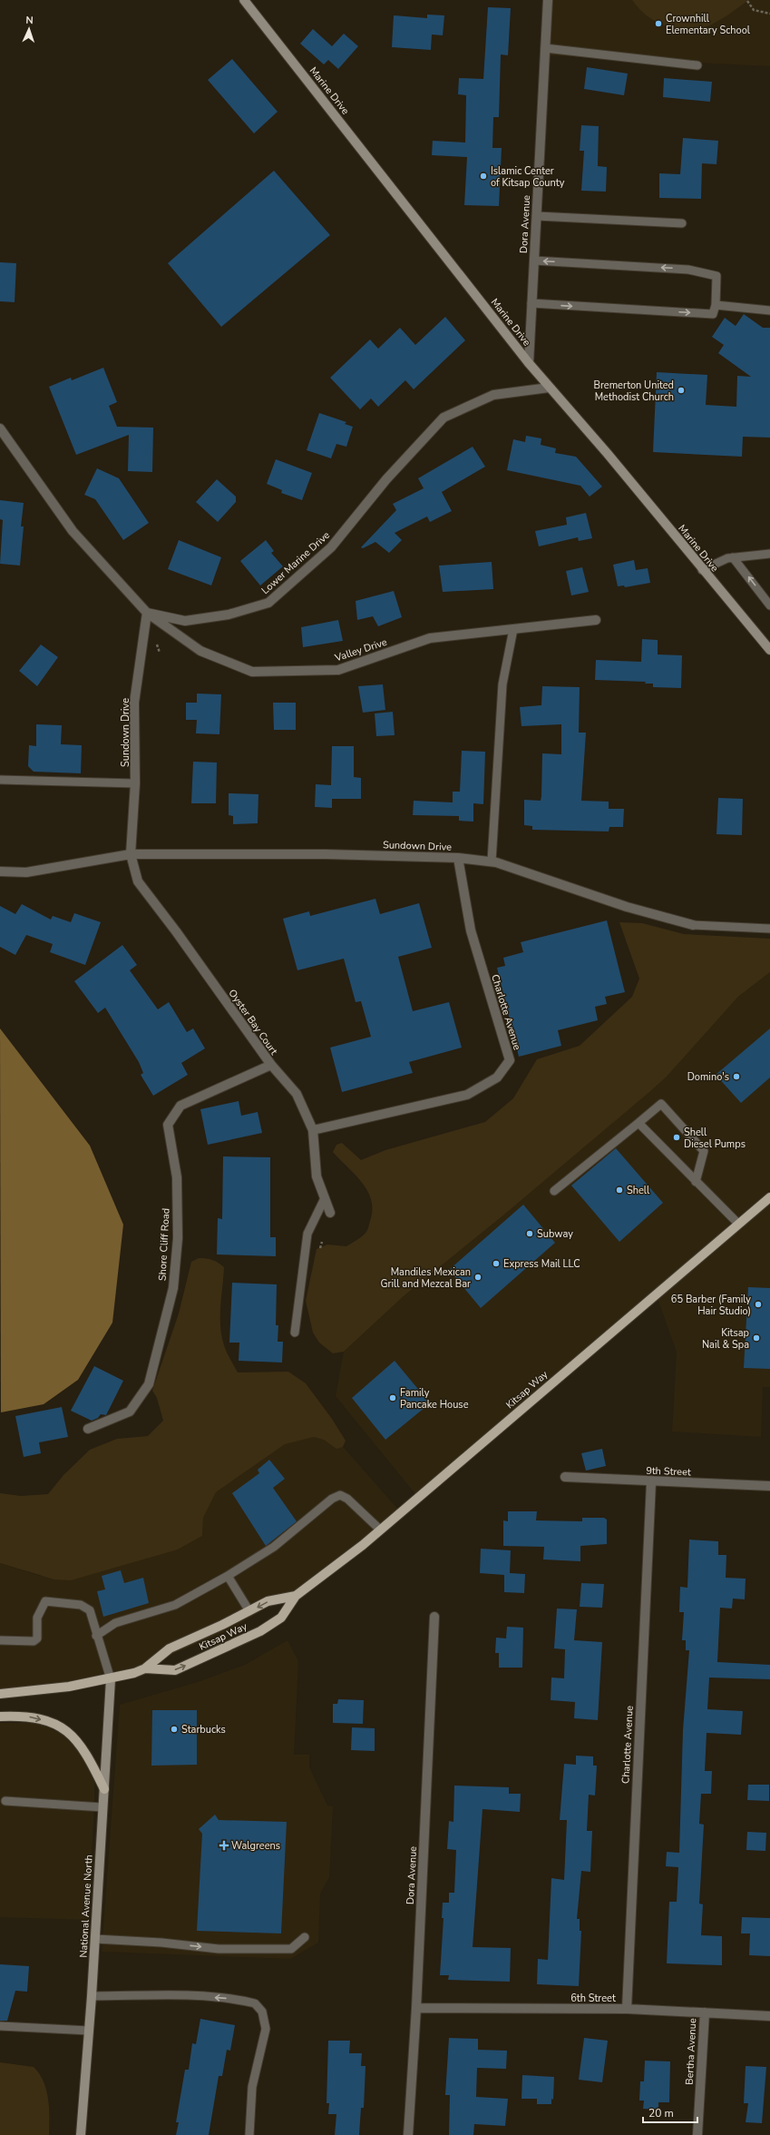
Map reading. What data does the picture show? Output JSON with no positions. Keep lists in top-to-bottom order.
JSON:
{
  "streets": {
    "main road": ["Kitsap Way"],
    "street": [
      "Marine Drive",
      "Dora Avenue",
      "Lower Marine Drive",
      "Valley Drive",
      "Sundown Drive",
      "Charlotte Avenue",
      "Oyster Bay Court",
      "Shore Cliff Road",
      "9th Street",
      "National Avenue North",
      "6th Street",
      "Bertha Avenue"
    ]
  },
  "crossings": [
    ["Marine Drive", "Dora Avenue"],
    ["Marine Drive", "Lower Marine Drive"],
    ["Dora Avenue", "6th Street"],
    ["Lower Marine Drive", "Valley Drive"],
    ["Lower Marine Drive", "Sundown Drive"],
    ["Valley Drive", "Sundown Drive"],
    ["Sundown Drive", "Charlotte Avenue"],
    ["Sundown Drive", "Oyster Bay Court"],
    ["Charlotte Avenue", "Oyster Bay Court"],
    ["Charlotte Avenue", "9th Street"],
    ["Charlotte Avenue", "6th Street"],
    ["Oyster Bay Court", "Shore Cliff Road"],
    ["Kitsap Way", "National Avenue North"],
    ["6th Street", "Bertha Avenue"]
  ],
  "places": {
    "other": [
      "Crownhill Elementary School",
      "Islamic Center of Kitsap County",
      "Bremerton United Methodist Church",
      "Domino's",
      "Shell Diesel Pumps",
      "Shell",
      "Subway",
      "Express Mail LLC",
      "Mandiles Mexican Grill and Mezcal Bar",
      "65 Barber (Family Hair Studio)",
      "Kitsap Nail & Spa",
      "Family Pancake House",
      "Starbucks"
    ],
    "health": ["Walgreens"]
  },
  "scale_bar": "20 m",
  "north": "top"
}
